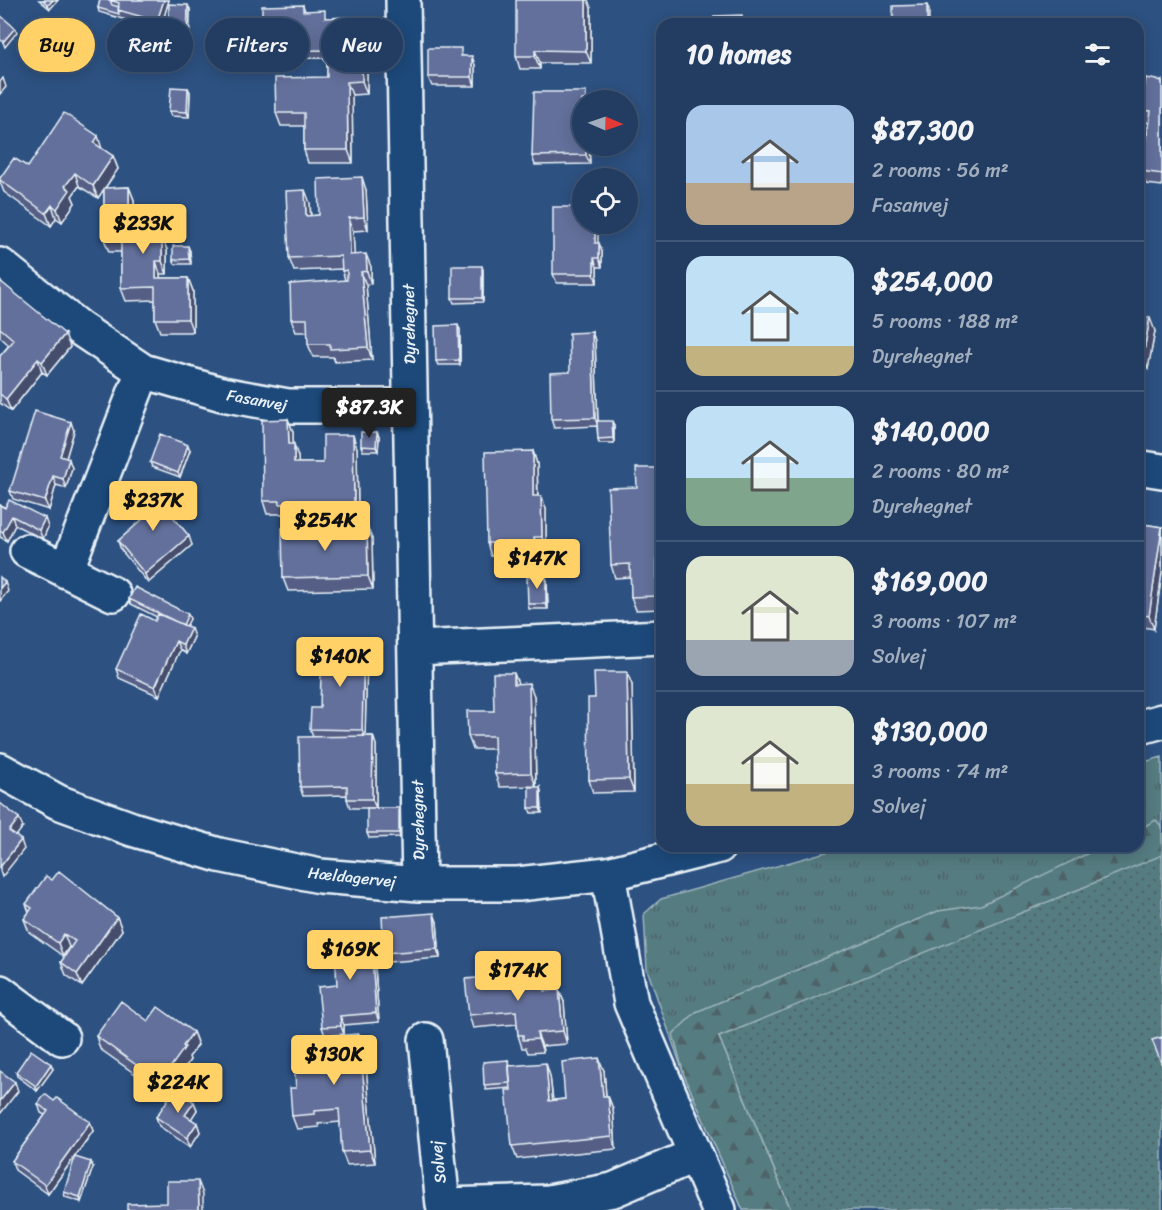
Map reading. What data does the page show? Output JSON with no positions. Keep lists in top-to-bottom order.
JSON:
{
  "streets": {
    "street": [
      "Dyrehegnet",
      "Fasanvej",
      "Hældagervej",
      "Solvej"
    ]
  },
  "crossings": [
    ["Dyrehegnet", "Fasanvej"],
    ["Dyrehegnet", "Hældagervej"]
  ],
  "north": "right",
  "page": {
    "chip": [
      "Buy",
      "Rent",
      "Filters",
      "New"
    ],
    "heading": "10 homes",
    "list": [
      {
        "name": "$87,300",
        "note": "2 rooms · 56 m² · Fasanvej"
      },
      {
        "name": "$254,000",
        "note": "5 rooms · 188 m² · Dyrehegnet"
      },
      {
        "name": "$140,000",
        "note": "2 rooms · 80 m² · Dyrehegnet"
      },
      {
        "name": "$169,000",
        "note": "3 rooms · 107 m² · Solvej"
      },
      {
        "name": "$130,000",
        "note": "3 rooms · 74 m² · Solvej"
      }
    ],
    "price": [
      "$233K",
      "$87.3K",
      "$237K",
      "$254K",
      "$147K",
      "$140K",
      "$169K",
      "$174K",
      "$130K",
      "$224K"
    ]
  }
}
